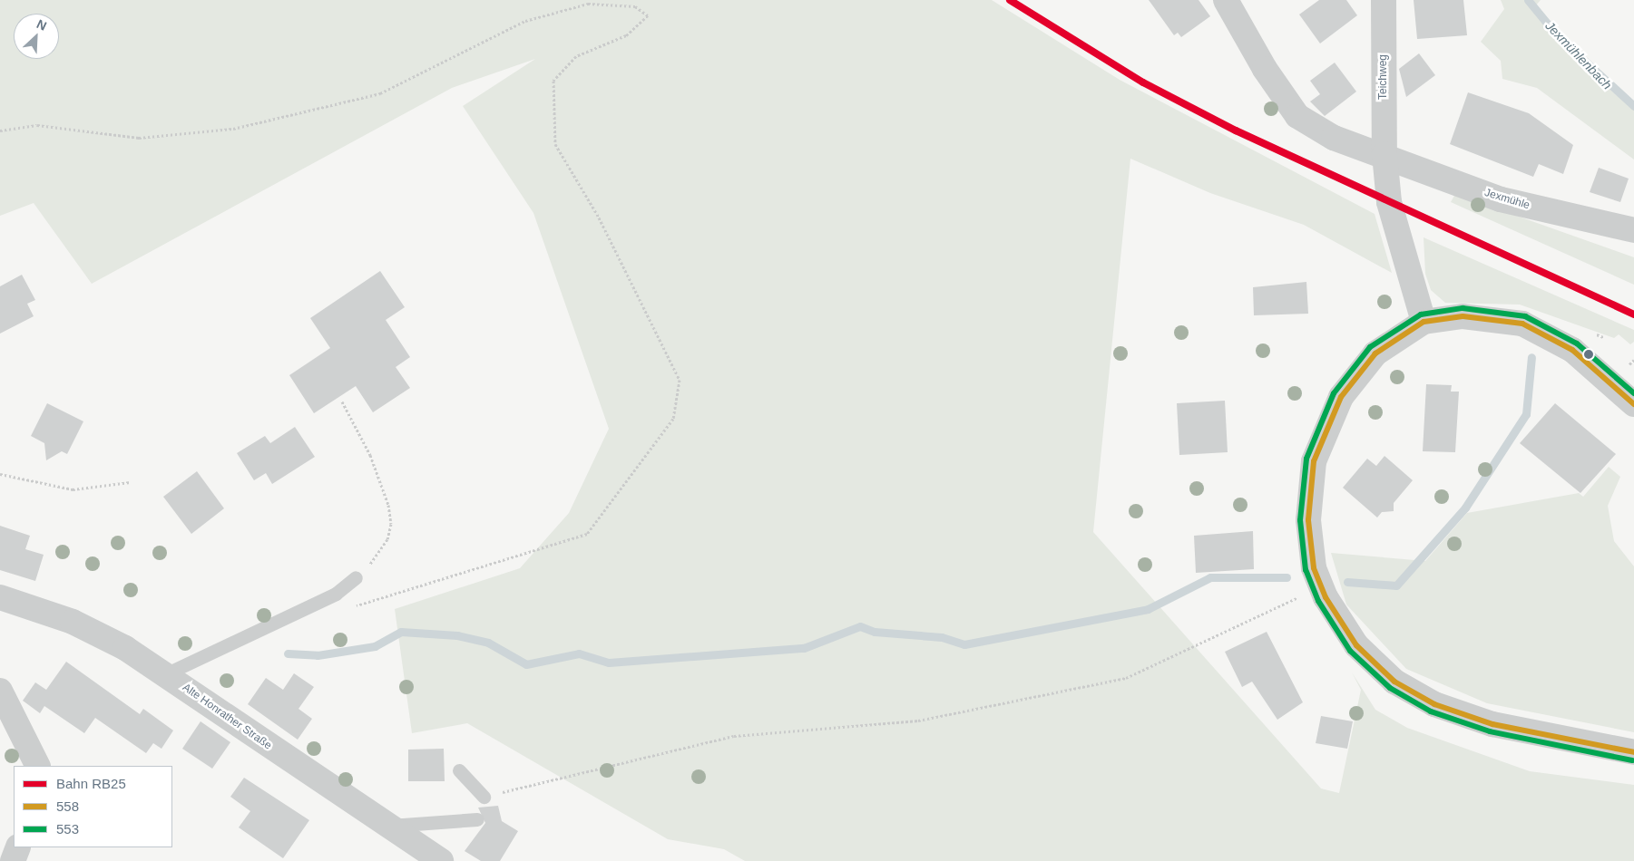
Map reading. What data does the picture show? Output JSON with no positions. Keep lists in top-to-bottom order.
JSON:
{
  "streets": {
    "street": ["Teichweg", "Jexmühle", "Alte Honrather Straße"]
  },
  "crossings": [
    ["Teichweg", "Jexmühle"]
  ],
  "water": ["Jexmühlenbach"],
  "lines": ["rail line RB25", "transit line 553", "transit line 558"],
  "legend": ["Bahn RB25", "558", "553"],
  "north": "top right"
}
